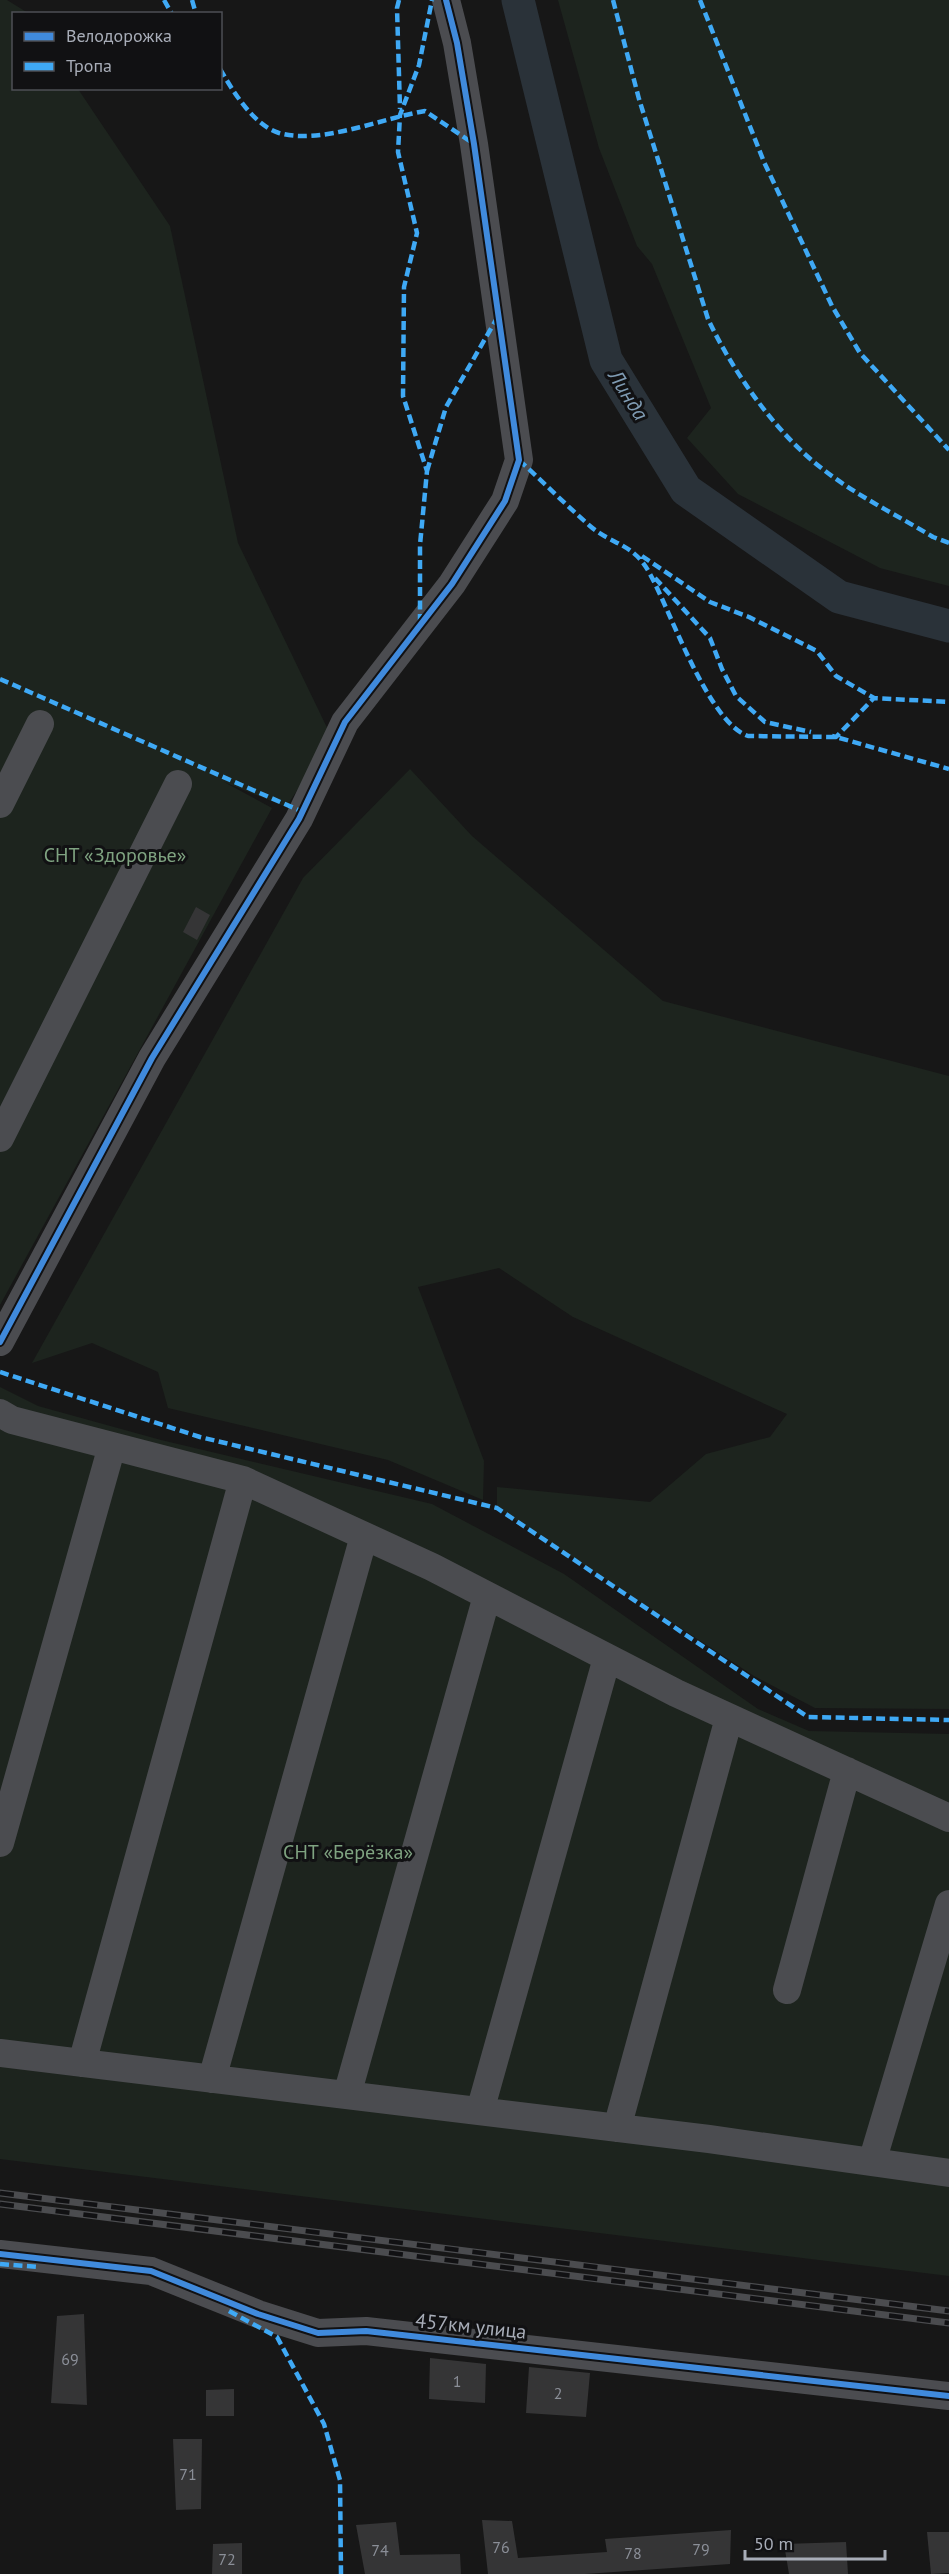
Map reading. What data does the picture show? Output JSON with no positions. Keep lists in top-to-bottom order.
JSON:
{
  "streets": {
    "street": ["457км улица"]
  },
  "water": ["Линда"],
  "parks": ["СНТ «Здоровье»", "СНТ «Берёзка»"],
  "house_numbers": [
    "69",
    "1",
    "2",
    "71",
    "76",
    "79",
    "74",
    "78",
    "72"
  ],
  "legend": ["Велодорожка", "Тропа"],
  "scale_bar": "50 m"
}
